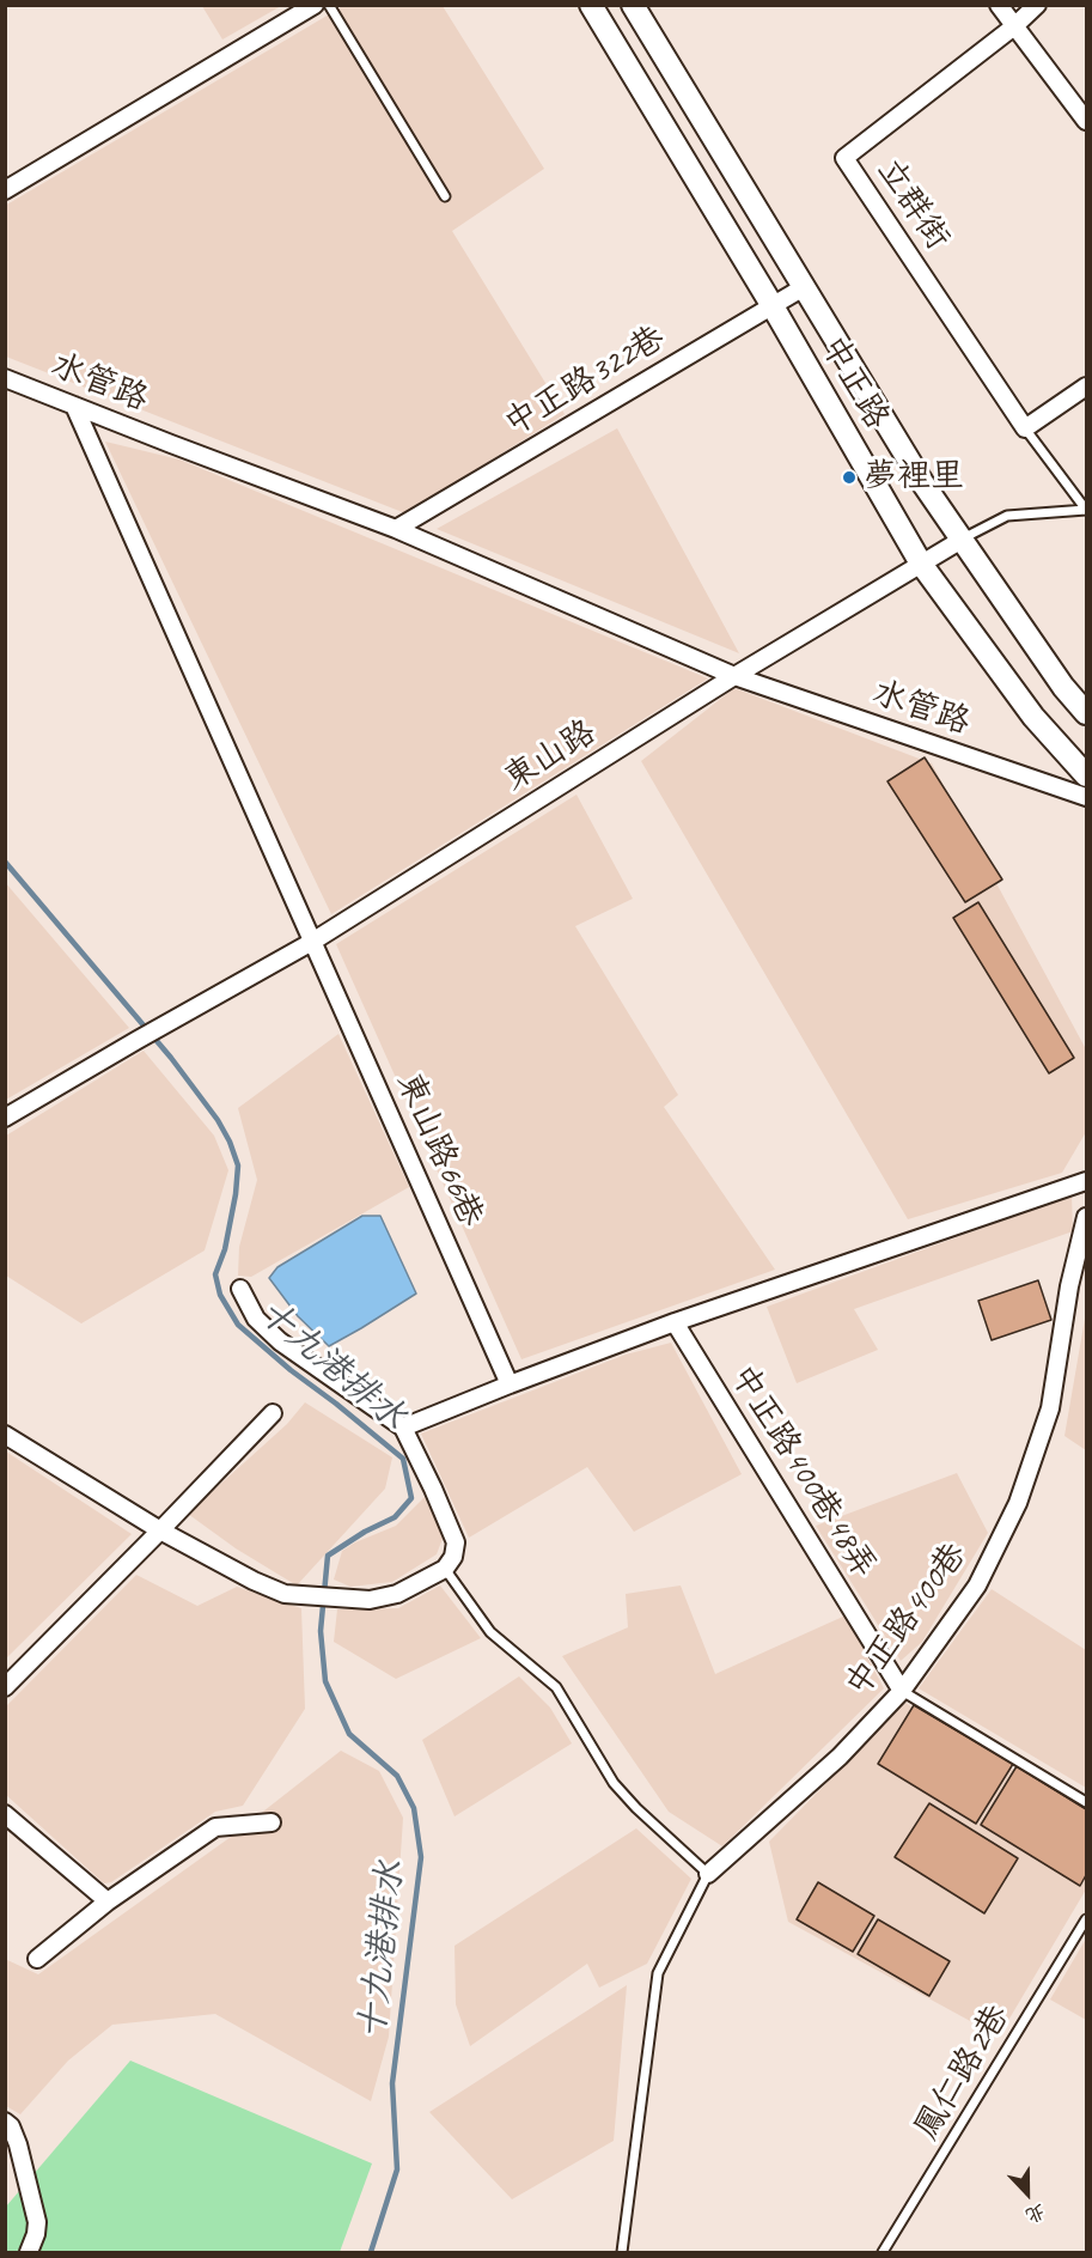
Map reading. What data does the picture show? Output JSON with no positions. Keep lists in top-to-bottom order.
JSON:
{
  "streets": {
    "main road": ["中正路"],
    "street": [
      "立群街",
      "中正路322巷",
      "水管路",
      "東山路",
      "東山路66巷",
      "中正路400巷48弄",
      "中正路400巷"
    ],
    "lane": ["鳳仁路2巷"]
  },
  "crossings": [
    ["中正路322巷", "水管路"],
    ["中正路322巷", "中正路"],
    ["水管路", "東山路"],
    ["水管路", "東山路66巷"],
    ["中正路", "東山路"],
    ["東山路", "東山路66巷"],
    ["中正路400巷48弄", "中正路400巷"]
  ],
  "water": ["十九港排水"],
  "places": ["夢裡里"],
  "north": "bottom"
}
